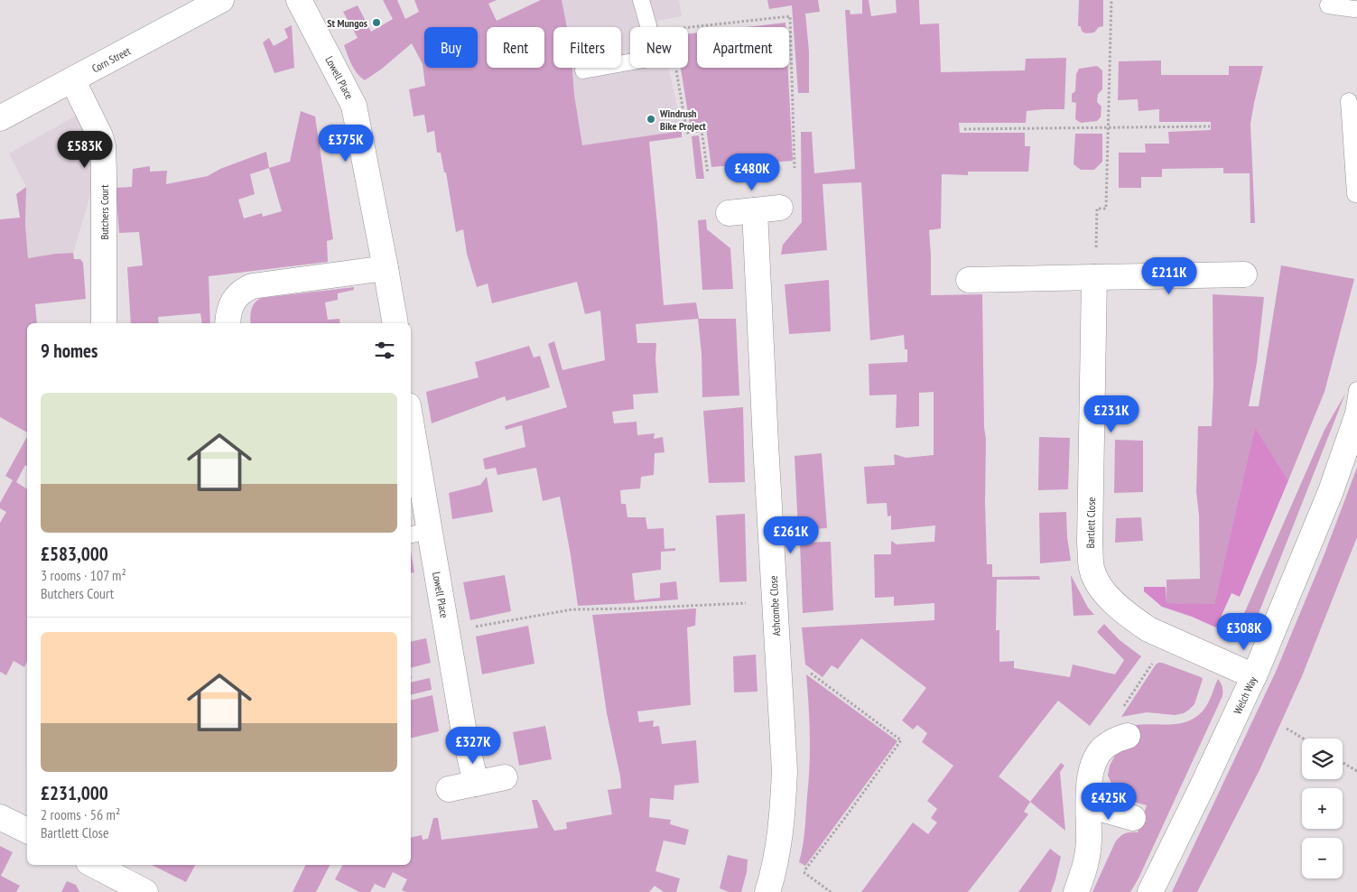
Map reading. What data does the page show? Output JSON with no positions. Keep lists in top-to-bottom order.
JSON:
{
  "streets": {
    "street": [
      "Corn Street",
      "Lowell Place",
      "Butchers Court",
      "Bartlett Close",
      "Ashcombe Close",
      "Welch Way"
    ]
  },
  "crossings": [
    ["Corn Street", "Butchers Court"],
    ["Bartlett Close", "Welch Way"]
  ],
  "places": ["St Mungos", "Windrush Bike Project"],
  "page": {
    "chip": [
      "Buy",
      "Rent",
      "Filters",
      "New",
      "Apartment"
    ],
    "price": [
      "£375K",
      "£583K",
      "£480K",
      "£211K",
      "£231K",
      "£261K",
      "£308K",
      "£327K",
      "£425K"
    ],
    "heading": "9 homes",
    "list": [
      {
        "name": "£583,000",
        "note": "3 rooms · 107 m² · Butchers Court"
      },
      {
        "name": "£231,000",
        "note": "2 rooms · 56 m² · Bartlett Close"
      }
    ],
    "map_buttons": ["+", "−"]
  }
}
